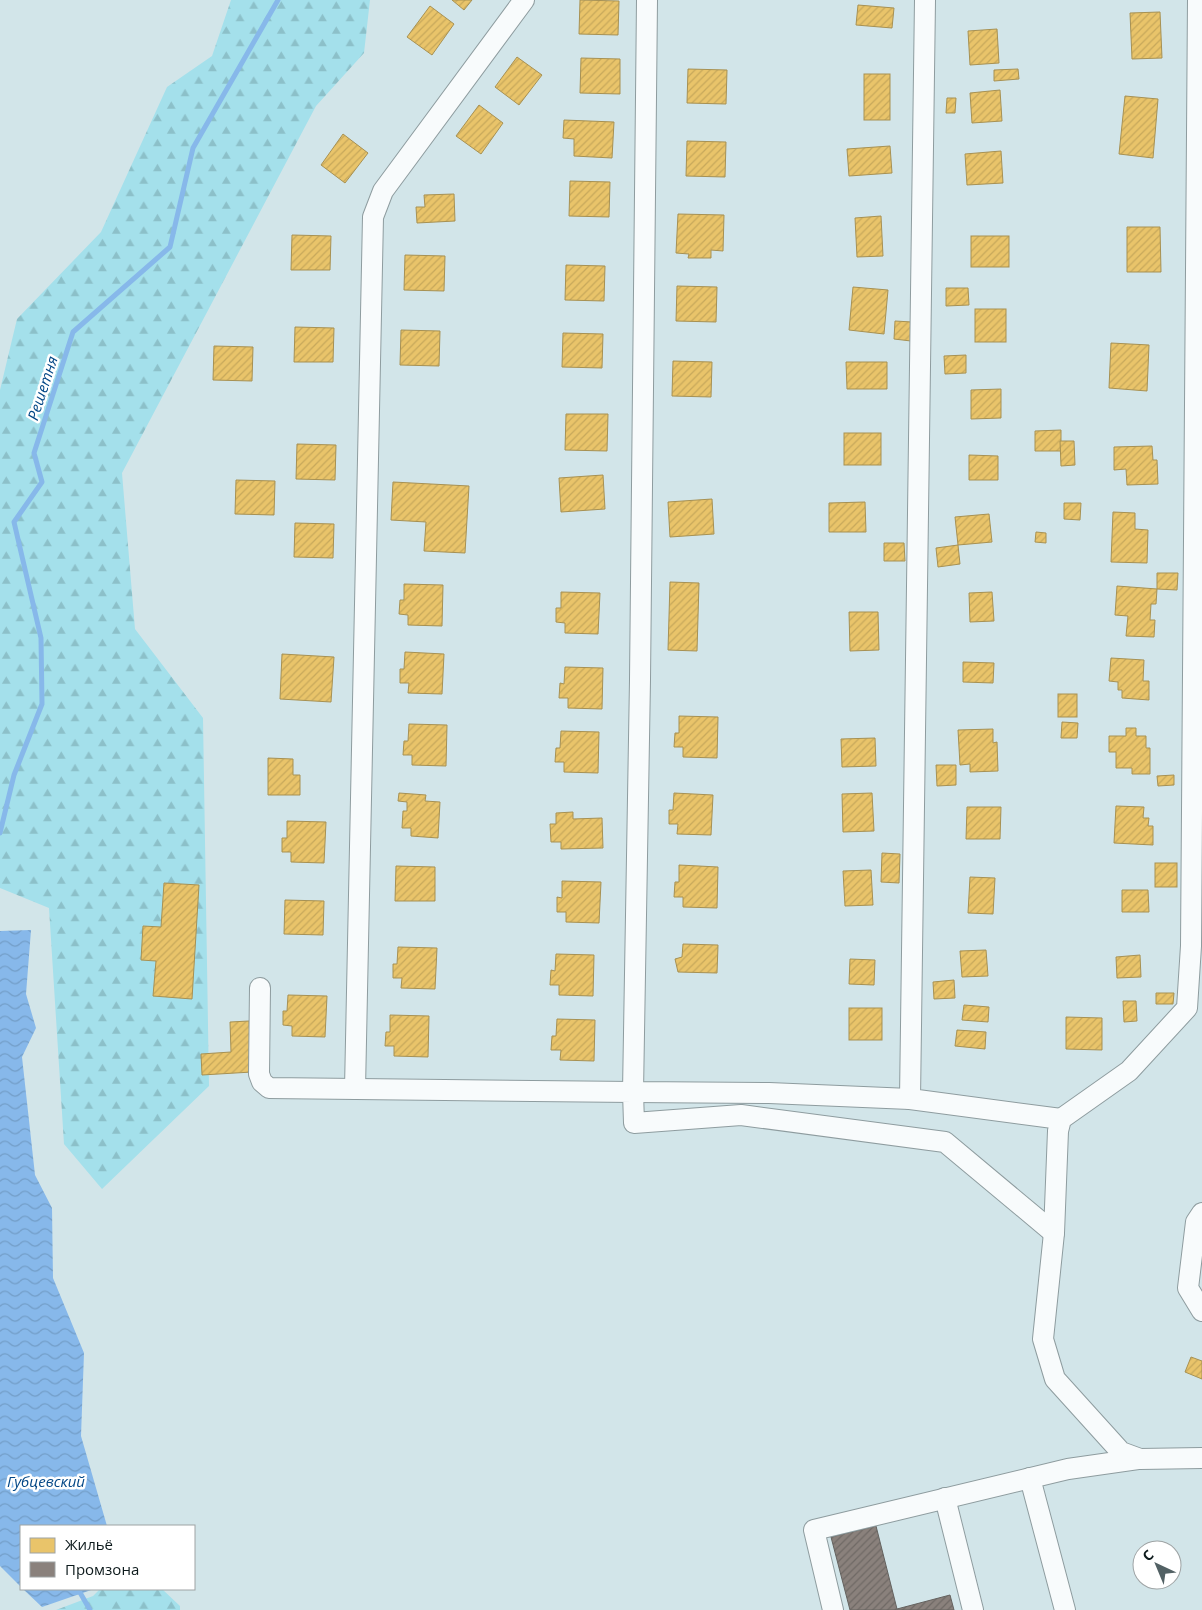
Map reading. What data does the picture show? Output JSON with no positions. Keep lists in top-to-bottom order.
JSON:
{
  "water": ["Решетня", "Губцевский"],
  "legend": ["Жильё", "Промзона"],
  "north": "top left"
}
